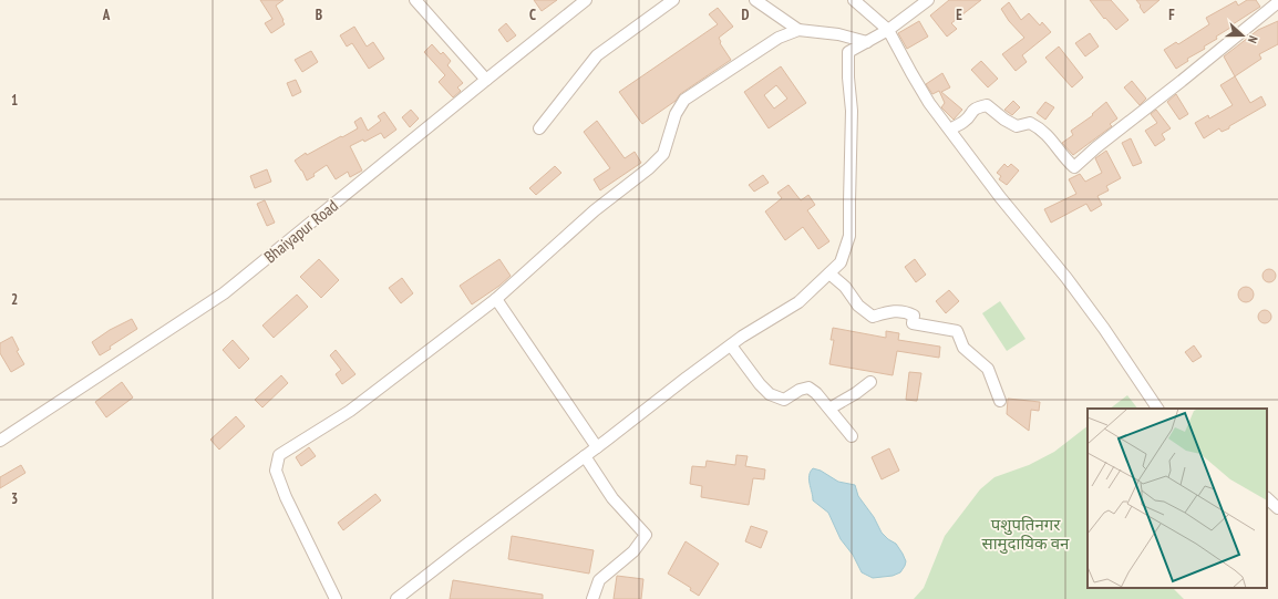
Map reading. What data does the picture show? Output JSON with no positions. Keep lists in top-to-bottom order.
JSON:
{
  "streets": {
    "street": ["Bhaiyapur Road"]
  },
  "parks": ["पशुपतिनगर सामुदायिक वन"],
  "north": "right",
  "grid": {
    "columns": [
      "A",
      "B",
      "C",
      "D",
      "E",
      "F"
    ],
    "rows": ["1", "2", "3"]
  }
}
